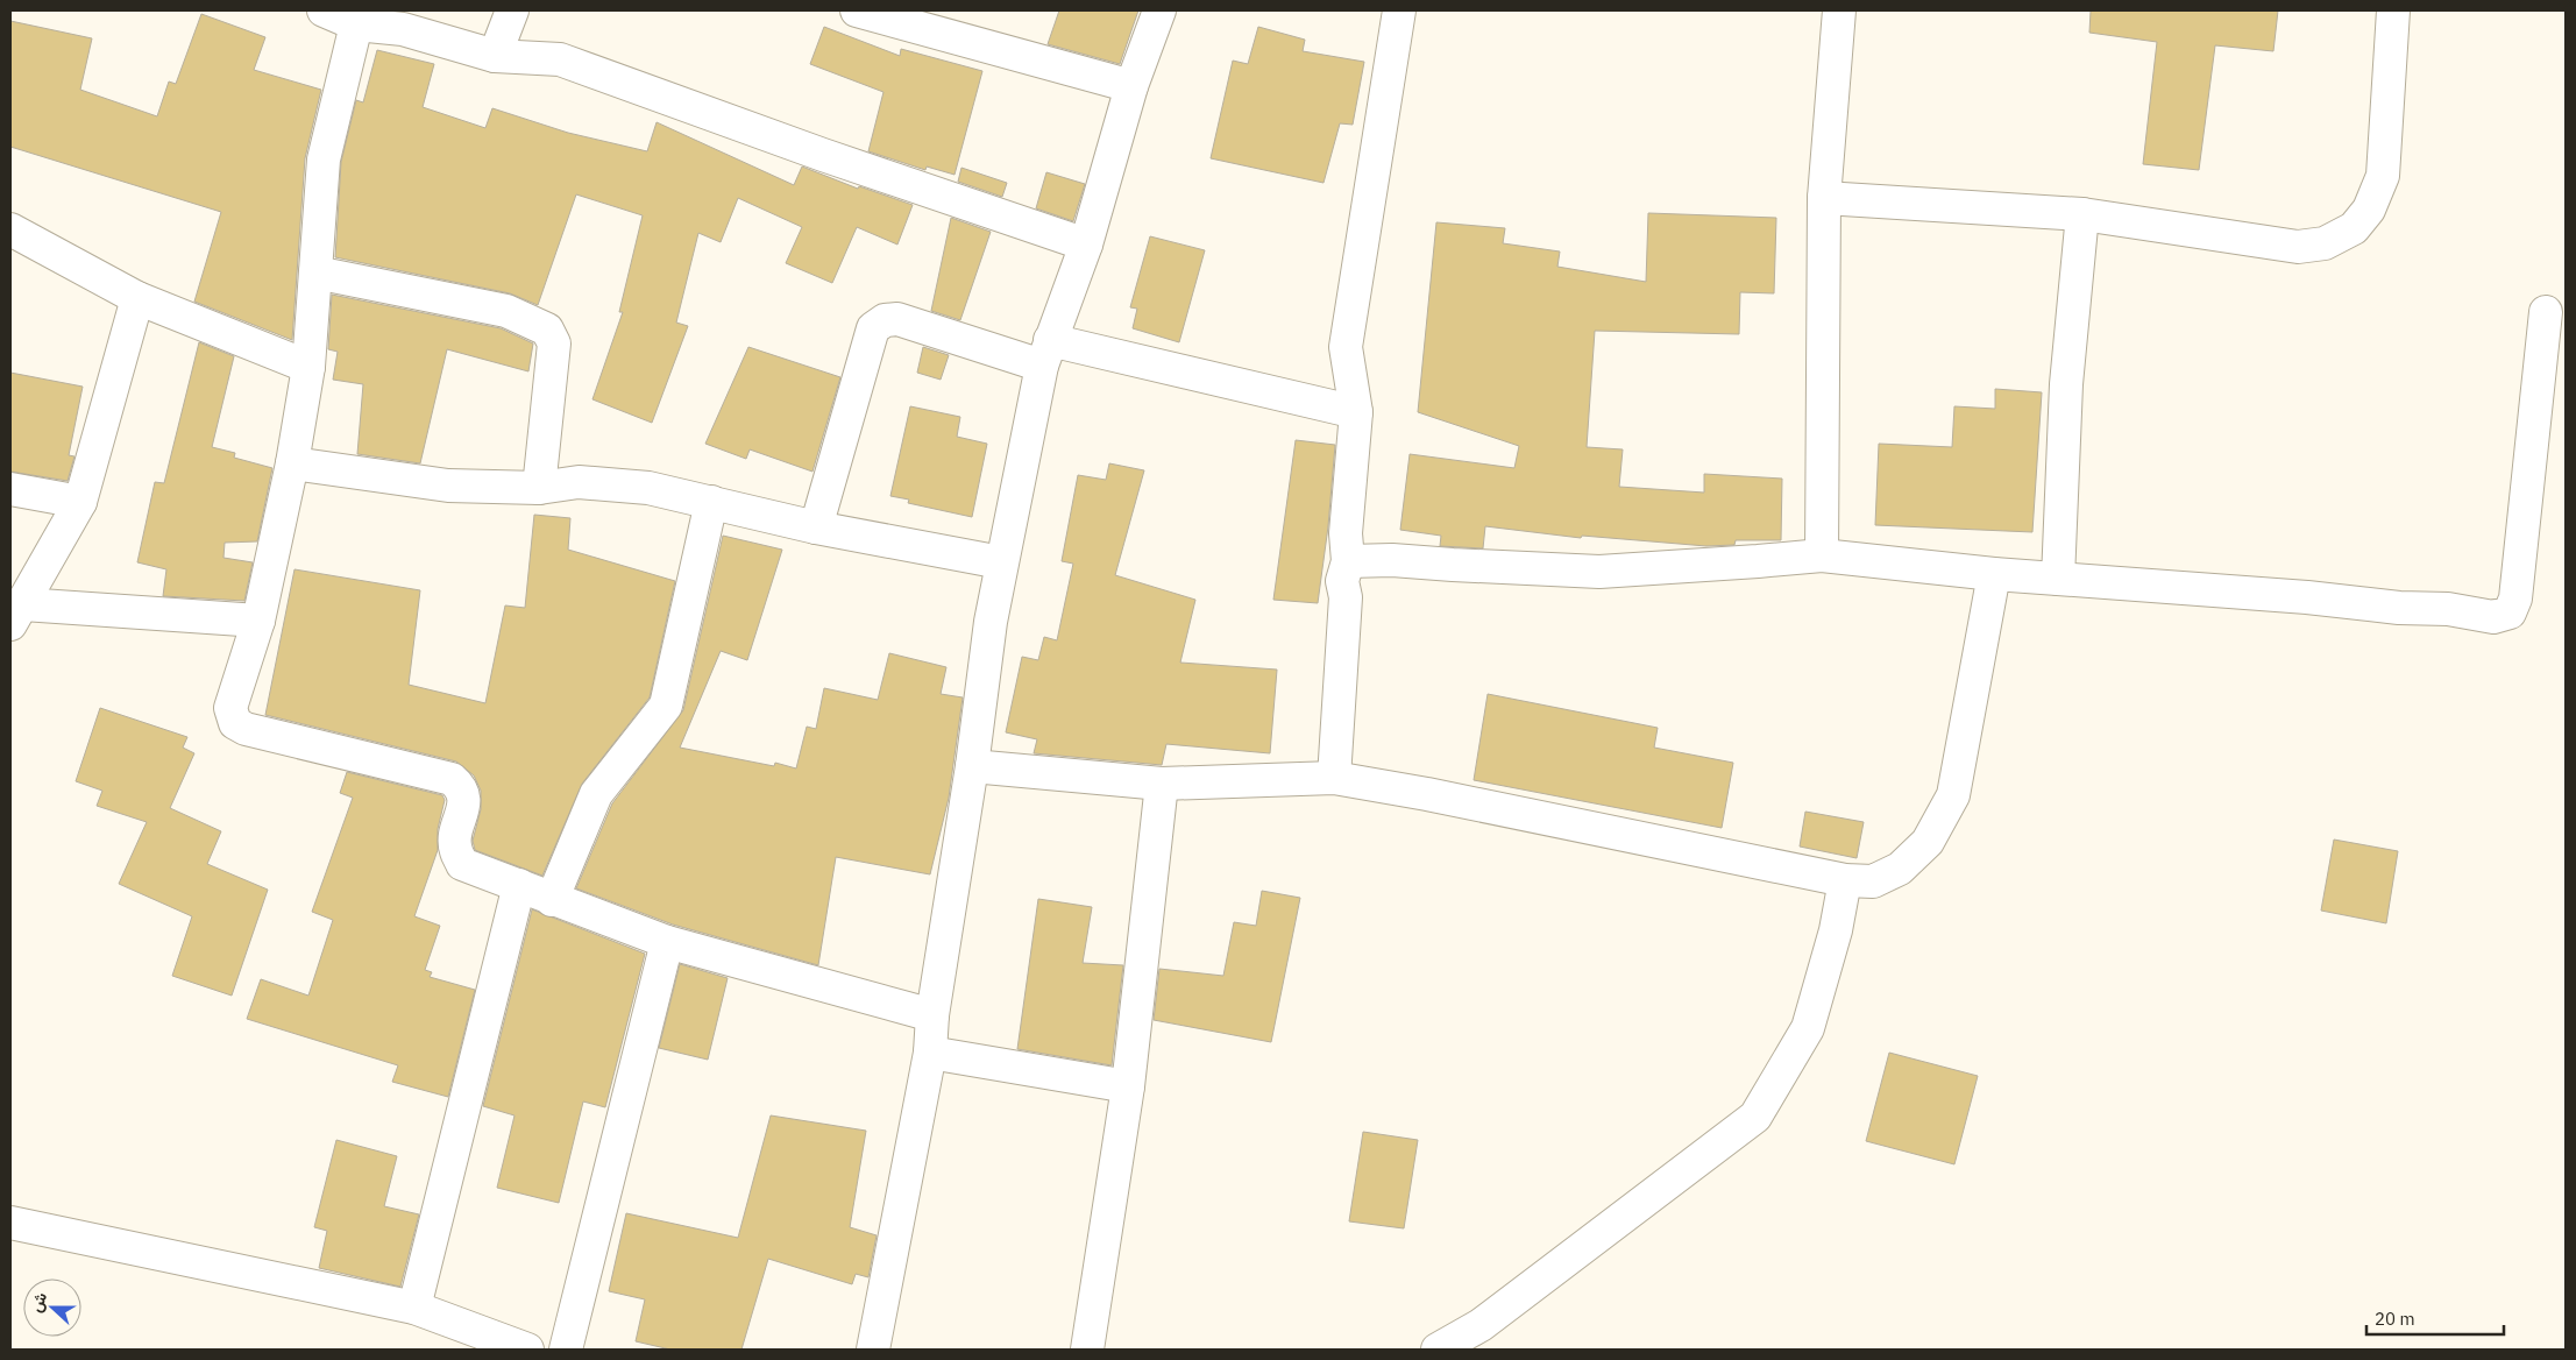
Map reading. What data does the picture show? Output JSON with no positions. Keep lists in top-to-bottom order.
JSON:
{
  "scale_bar": "20 m",
  "north": "left"
}
